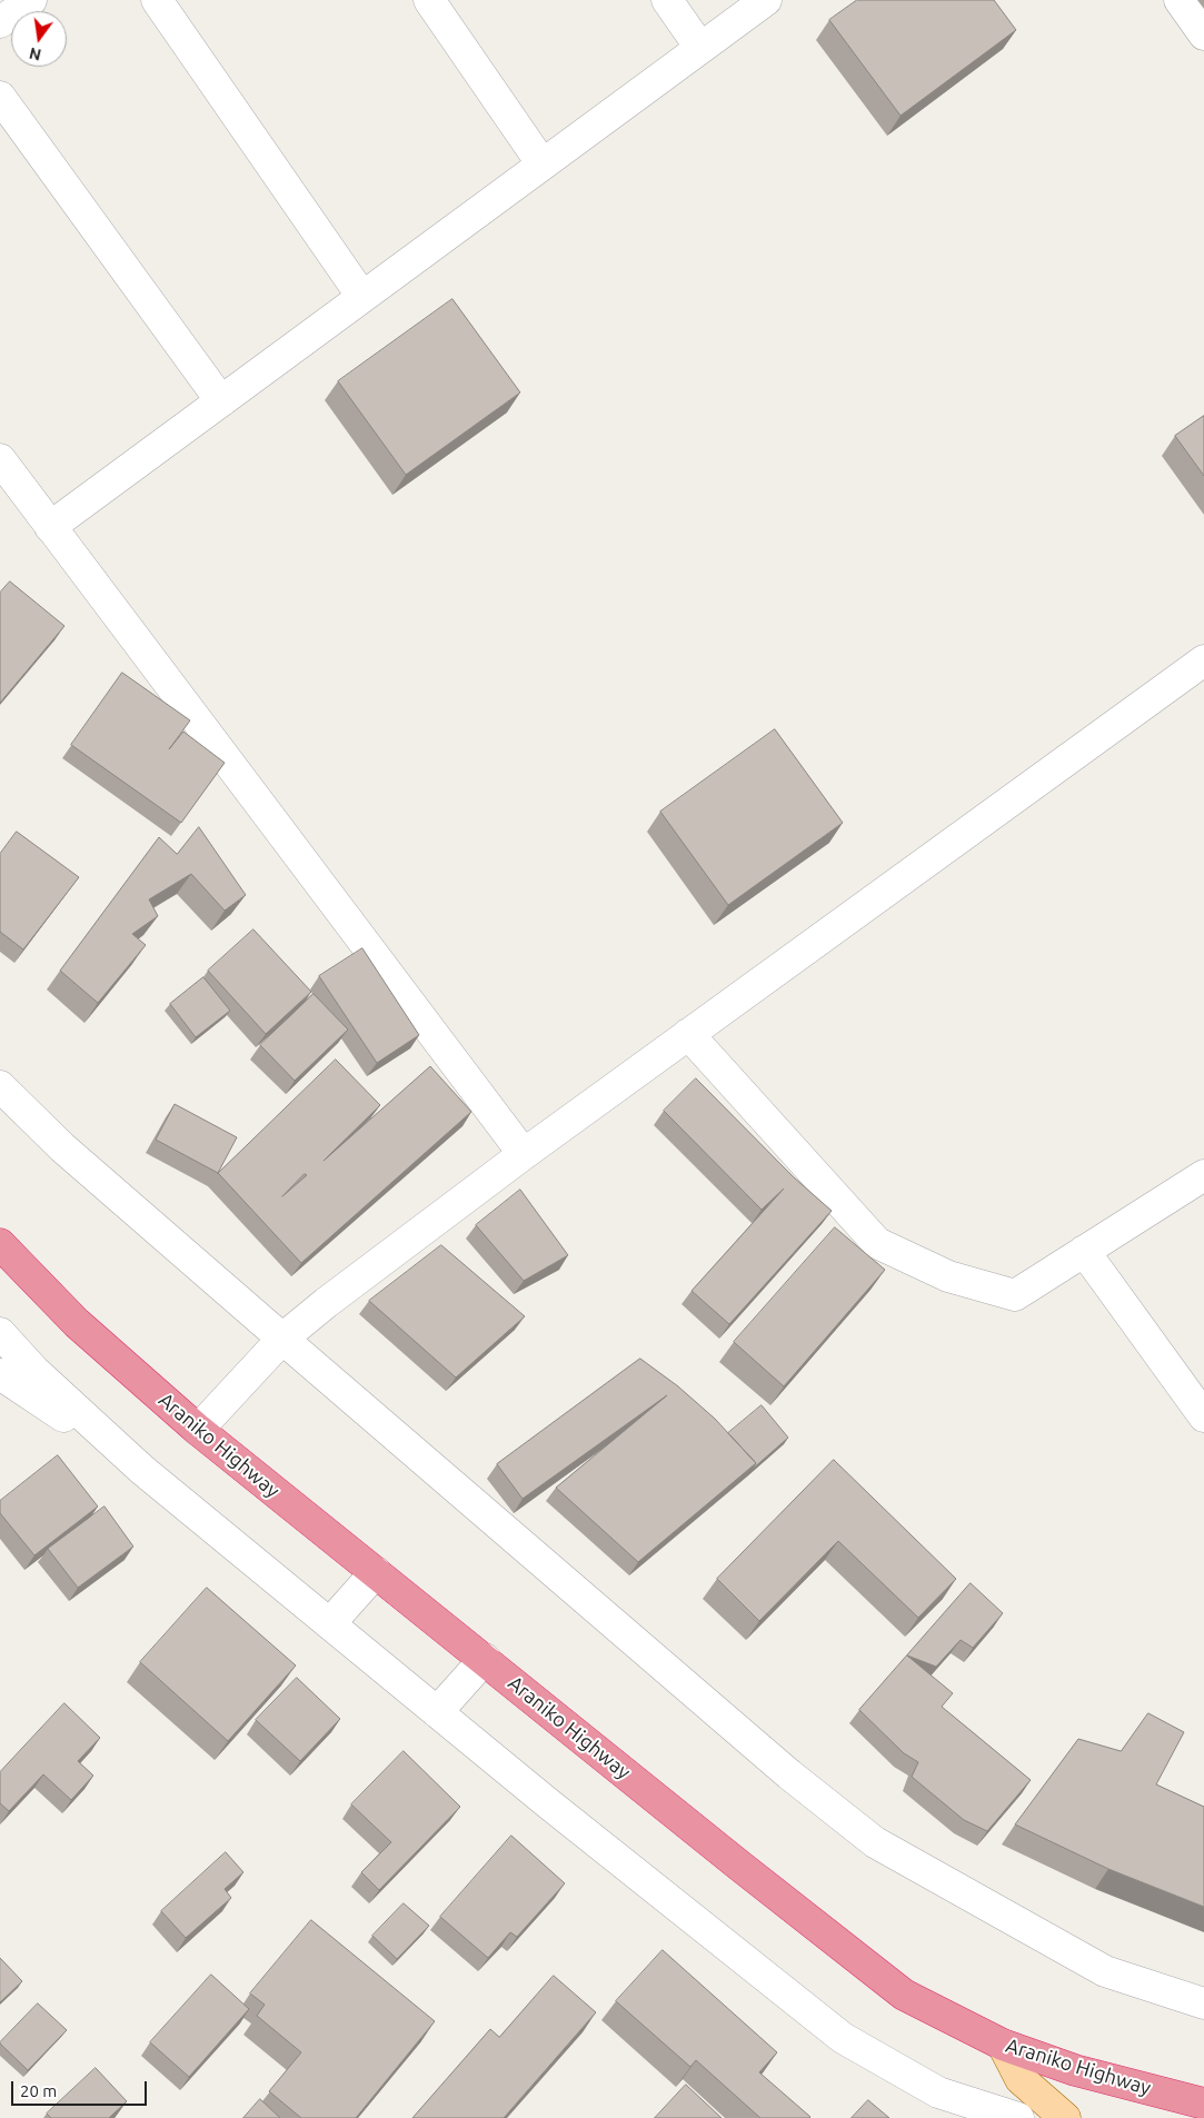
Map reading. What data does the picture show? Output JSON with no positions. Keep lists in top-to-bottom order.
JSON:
{
  "streets": {
    "highway": ["Araniko Highway"]
  },
  "scale_bar": "20 m",
  "north": "bottom"
}
